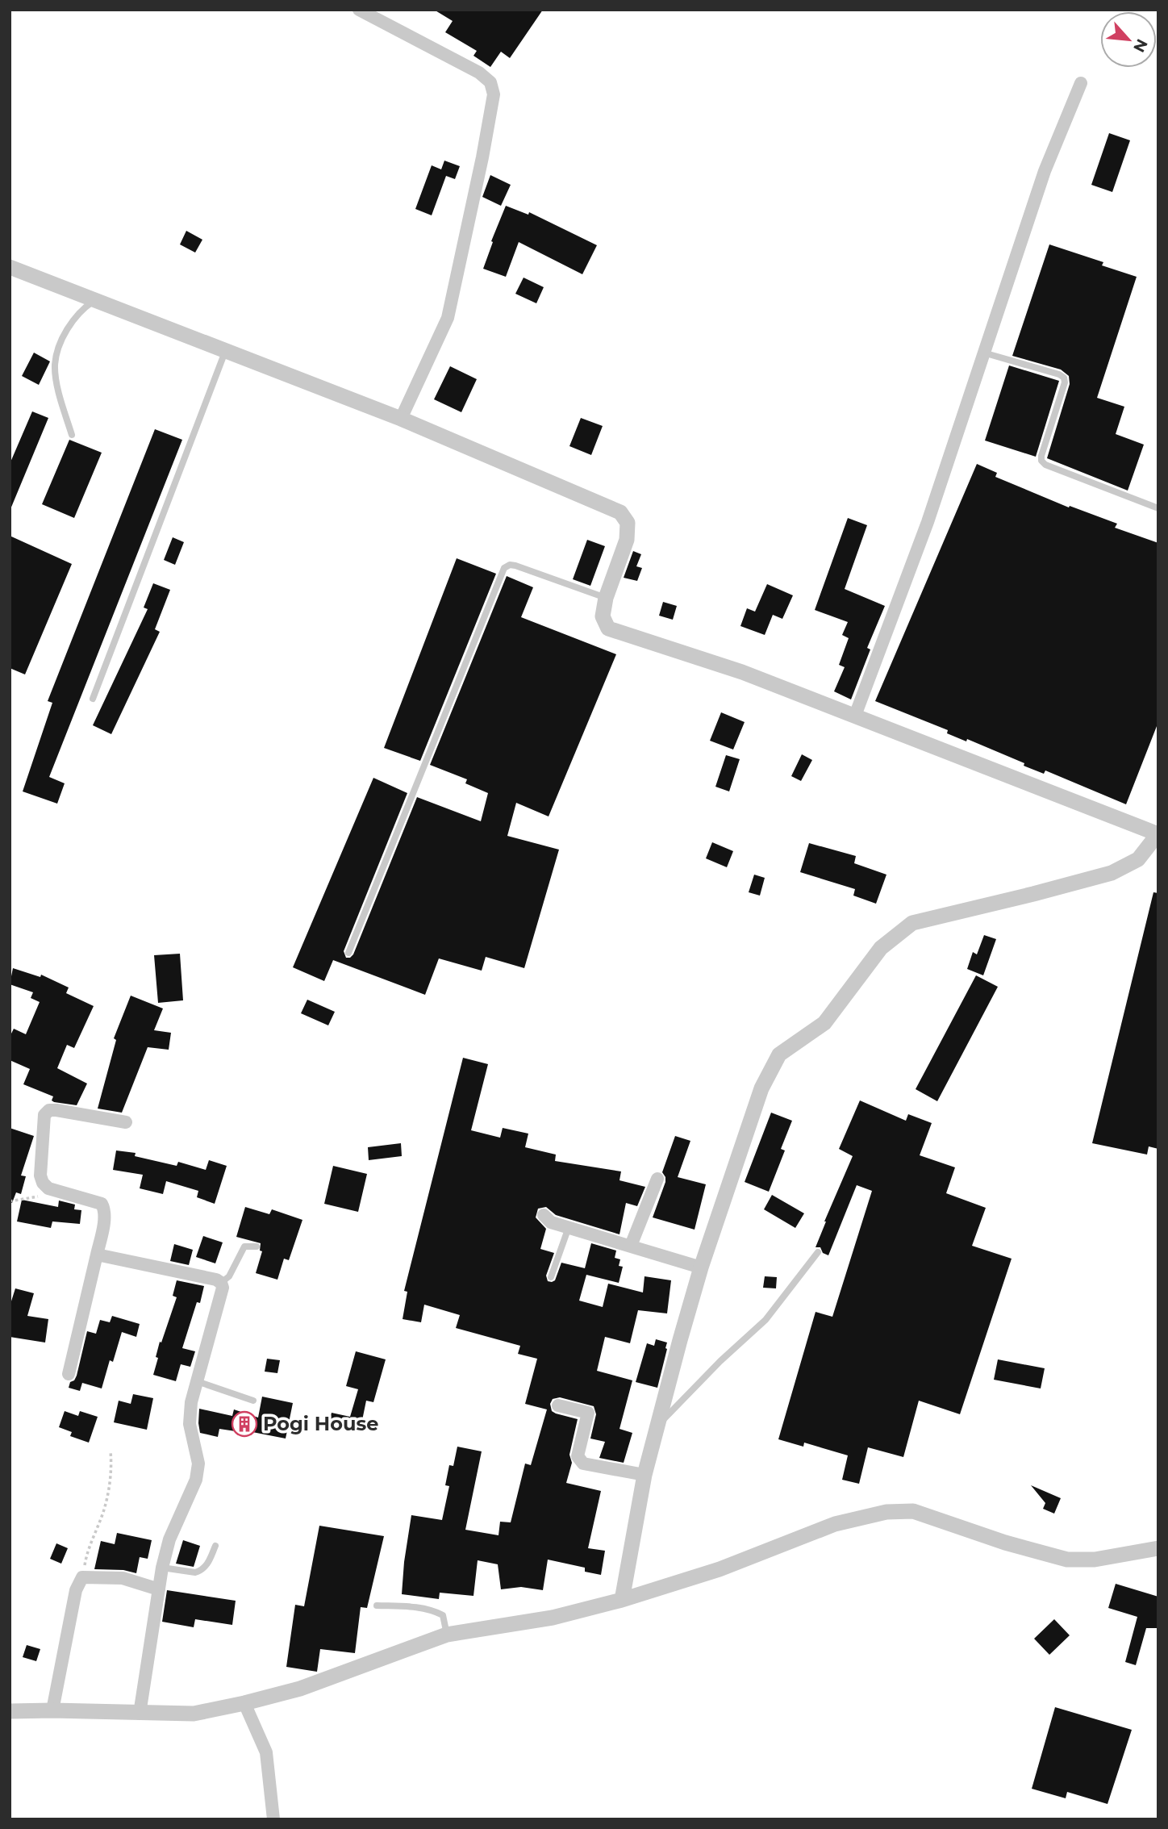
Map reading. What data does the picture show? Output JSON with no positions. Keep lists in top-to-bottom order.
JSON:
{
  "places": {
    "building": ["Pogi House"]
  },
  "north": "bottom right"
}
